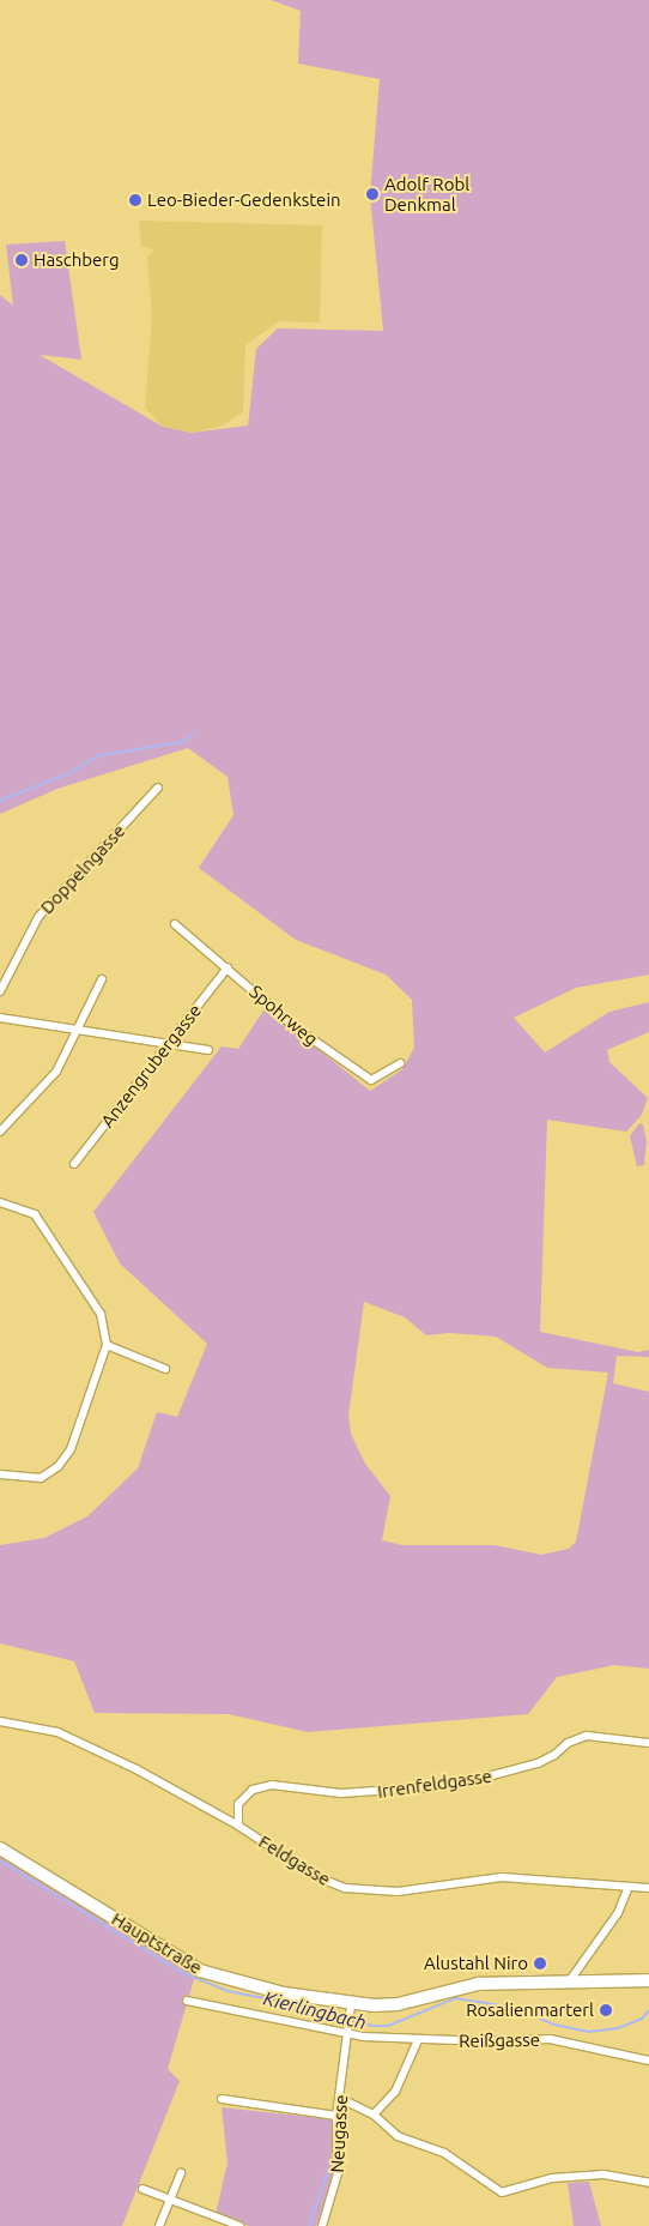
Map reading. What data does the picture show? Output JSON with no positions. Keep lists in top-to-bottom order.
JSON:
{
  "streets": {
    "main road": ["Hauptstraße"],
    "street": [
      "Doppelngasse",
      "Spohrweg",
      "Anzengrubergasse",
      "Irrenfeldgasse",
      "Feldgasse",
      "Reißgasse",
      "Neugasse"
    ]
  },
  "crossings": [
    ["Spohrweg", "Anzengrubergasse"],
    ["Irrenfeldgasse", "Feldgasse"],
    ["Hauptstraße", "Neugasse"],
    ["Reißgasse", "Neugasse"]
  ],
  "water": ["Kierlingbach"],
  "places": [
    "Adolf Robl Denkmal",
    "Leo-Bieder-Gedenkstein",
    "Haschberg",
    "Alustahl Niro",
    "Rosalienmarterl"
  ]
}
